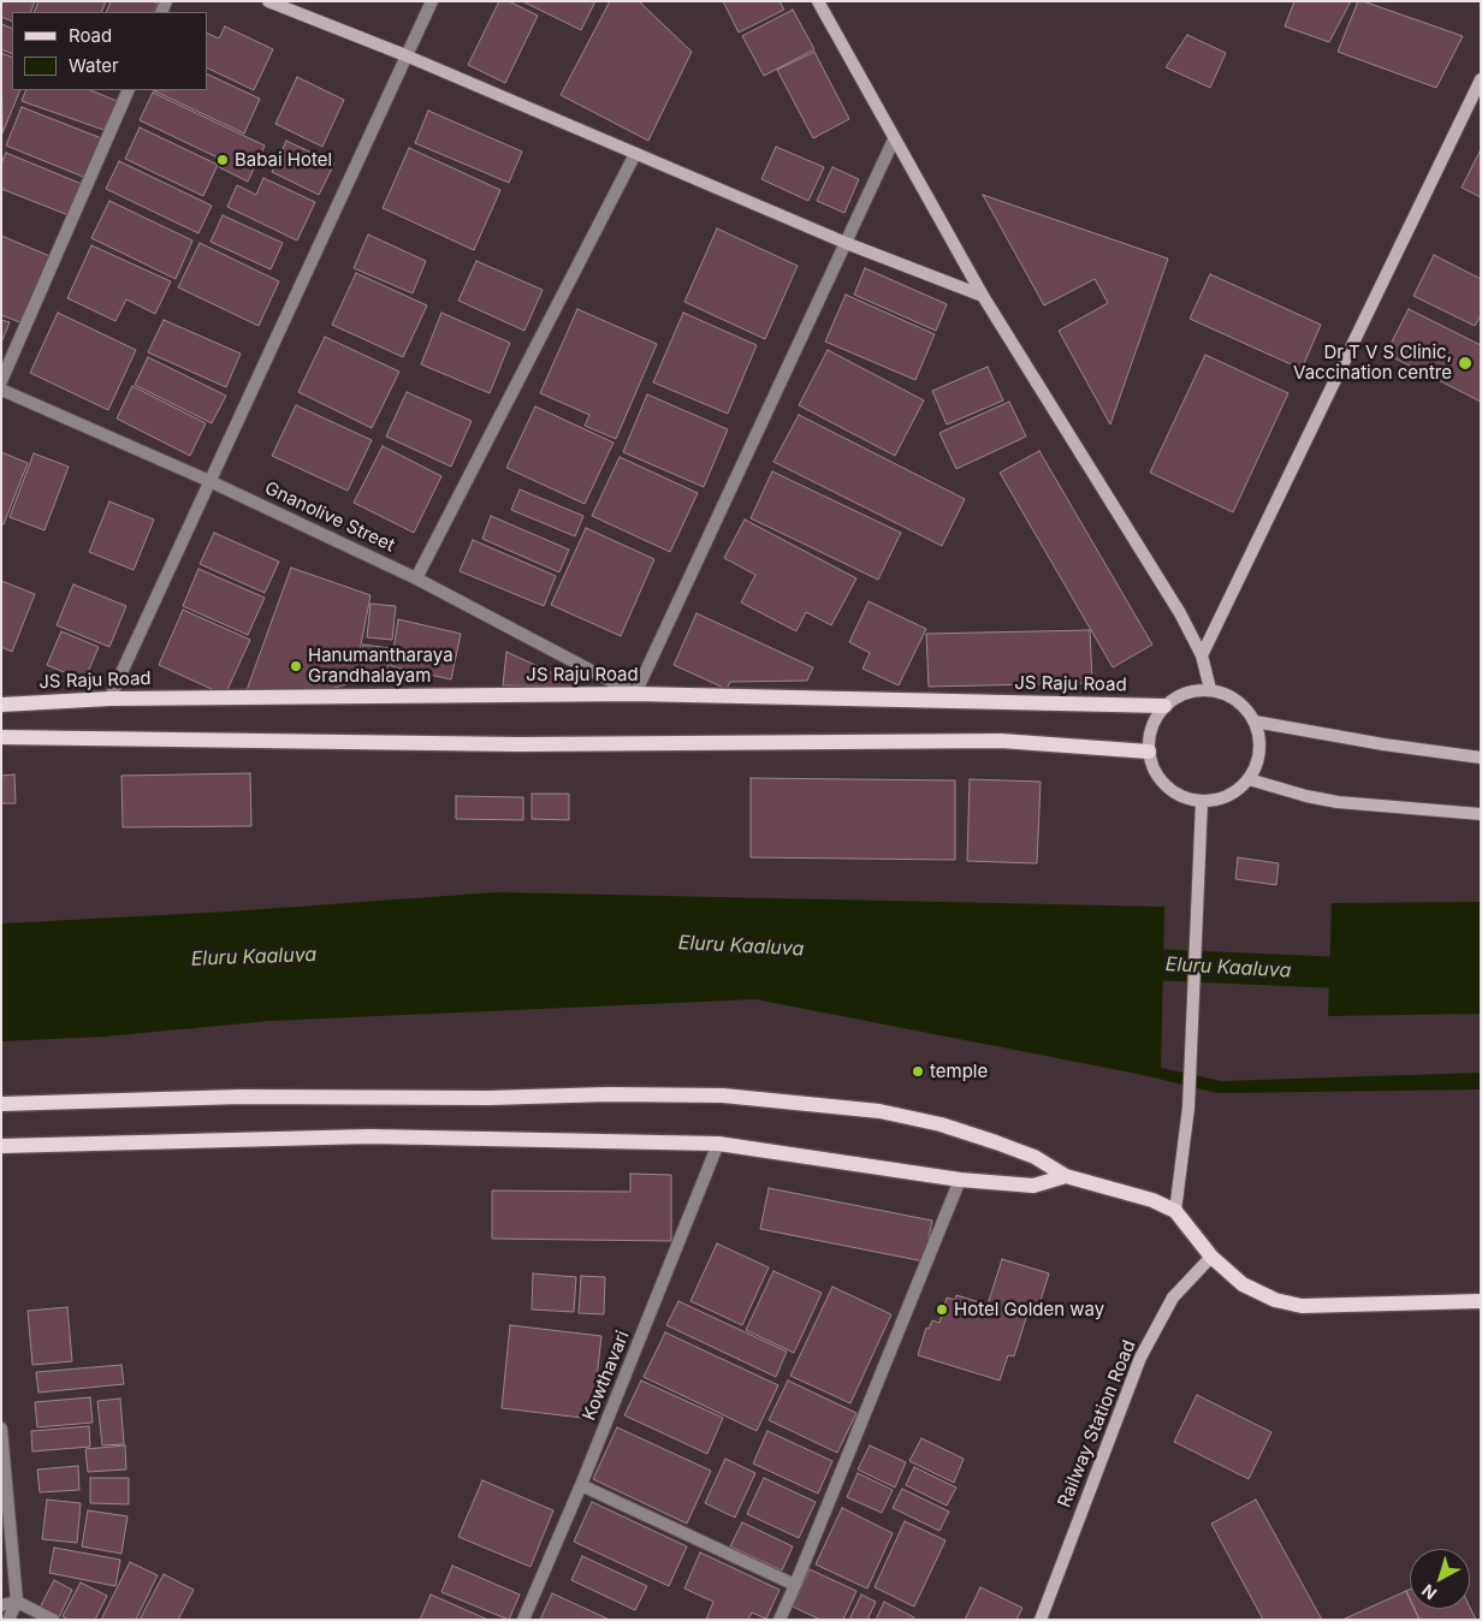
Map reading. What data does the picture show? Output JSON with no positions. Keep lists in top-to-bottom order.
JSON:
{
  "streets": {
    "main road": ["JS Raju Road"],
    "street": ["Gnanolive Street", "Kowthavari", "Railway Station Road"]
  },
  "crossings": [
    ["Gnanolive Street", "JS Raju Road"]
  ],
  "water": ["Eluru Kaaluva"],
  "places": [
    "Babai Hotel",
    "Dr T V S Clinic, Vaccination centre",
    "Hanumantharaya Grandhalayam",
    "temple",
    "Hotel Golden way"
  ],
  "legend": ["Road", "Water"],
  "north": "bottom left"
}
